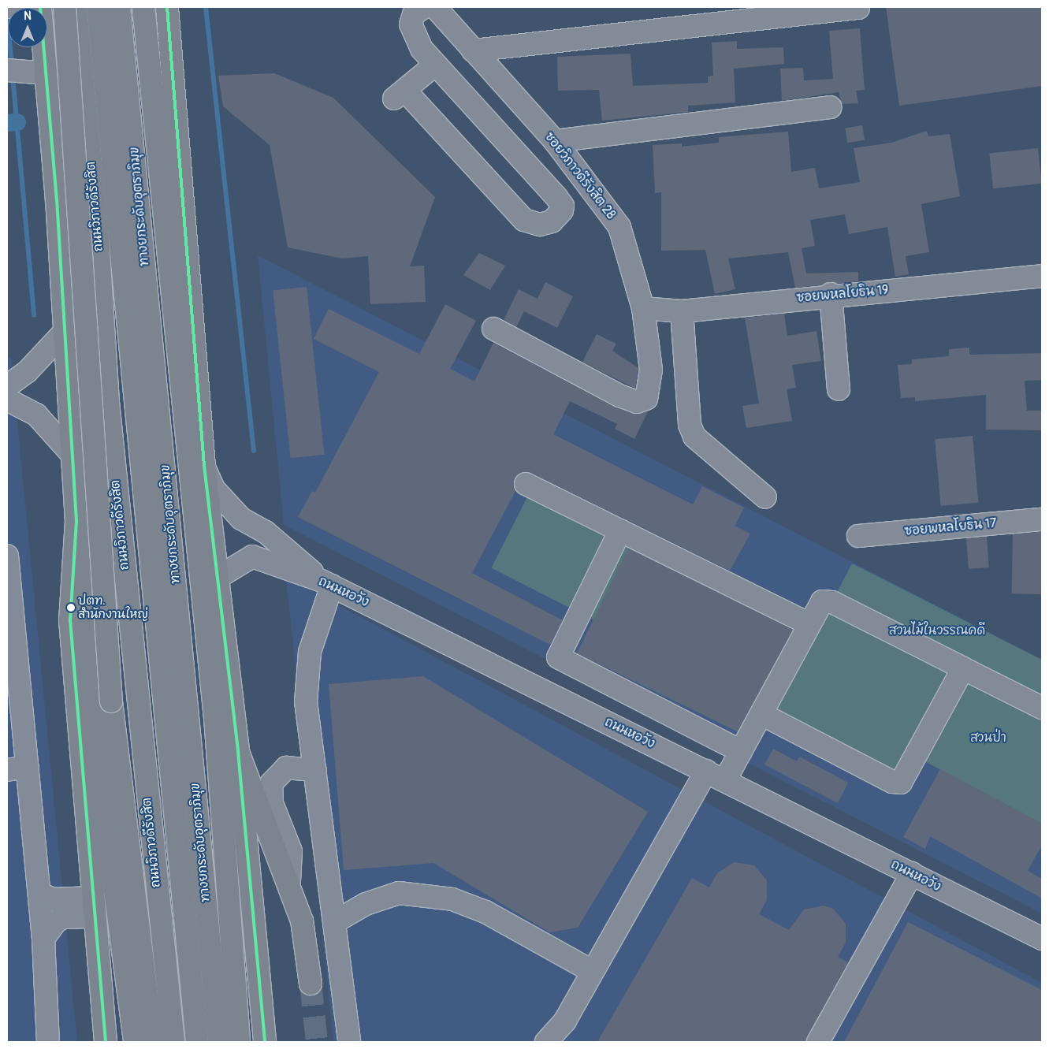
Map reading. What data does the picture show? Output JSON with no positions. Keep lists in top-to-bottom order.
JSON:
{
  "streets": {
    "main road": ["ถนนวิภาวดีรังสิต", "ทางยกระดับอุตราภิมุข"],
    "street": [
      "ซอยวิภาวดีรังสิต 28",
      "ซอยพหลโยธิน 19",
      "ซอยพหลโยธิน 17",
      "ถนนหอวัง"
    ]
  },
  "crossings": [
    ["ซอยวิภาวดีรังสิต 28", "ซอยพหลโยธิน 19"]
  ],
  "parks": ["สวนไม้ในวรรณคดี", "สวนป่า"],
  "places": ["ปตท. สำนักงานใหญ่"],
  "north": "top"
}
